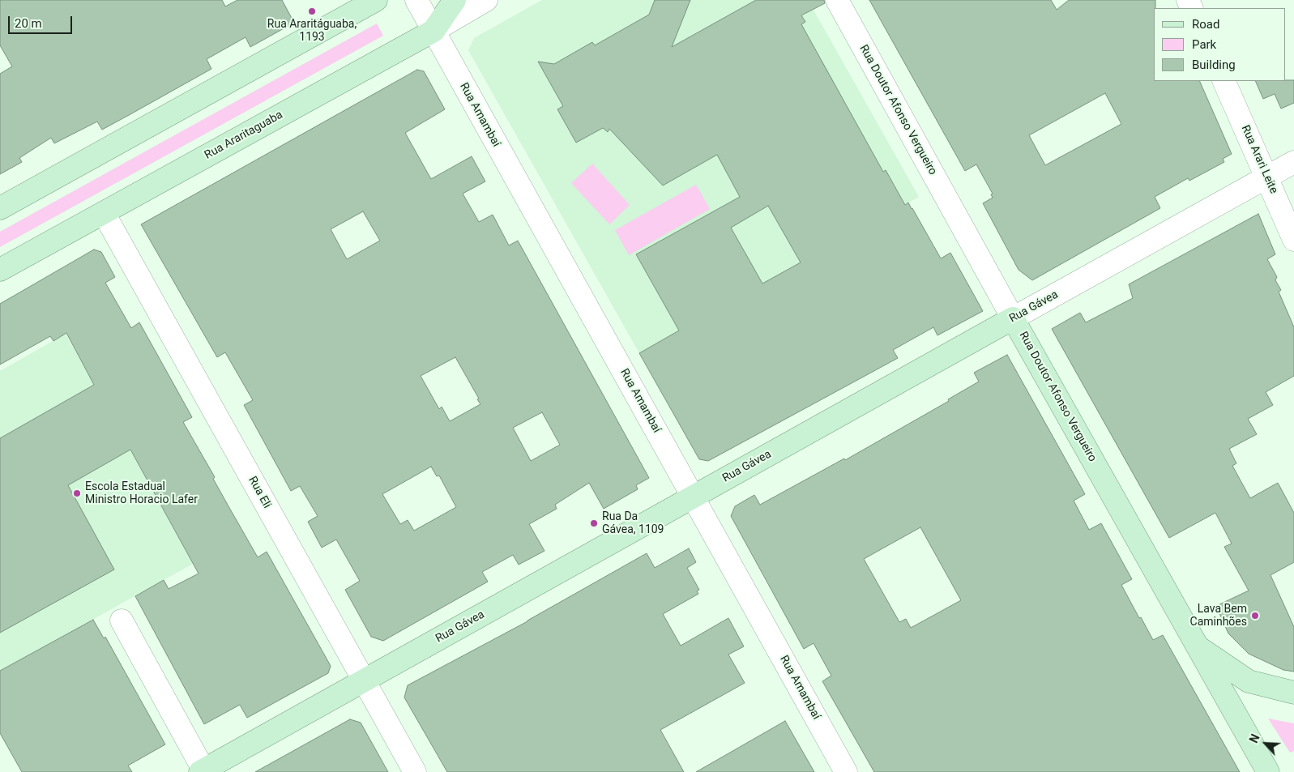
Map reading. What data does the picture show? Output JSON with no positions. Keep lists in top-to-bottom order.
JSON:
{
  "streets": {
    "main road": ["Rua Doutor Afonso Vergueiro", "Rua Araritaguaba", "Rua Gávea"],
    "street": ["Rua Amambaí", "Rua Arari Leite", "Rua Eli"]
  },
  "crossings": [
    ["Rua Doutor Afonso Vergueiro", "Rua Gávea"],
    ["Rua Amambaí", "Rua Araritaguaba"],
    ["Rua Amambaí", "Rua Gávea"],
    ["Rua Araritaguaba", "Rua Eli"],
    ["Rua Arari Leite", "Rua Gávea"],
    ["Rua Gávea", "Rua Eli"]
  ],
  "places": [
    "Rua Araritáguaba, 1193",
    "Escola Estadual Ministro Horacio Lafer",
    "Rua Da Gávea, 1109",
    "Lava Bem Caminhões"
  ],
  "legend": ["Road", "Park", "Building"],
  "scale_bar": "20 m",
  "north": "top left"
}
